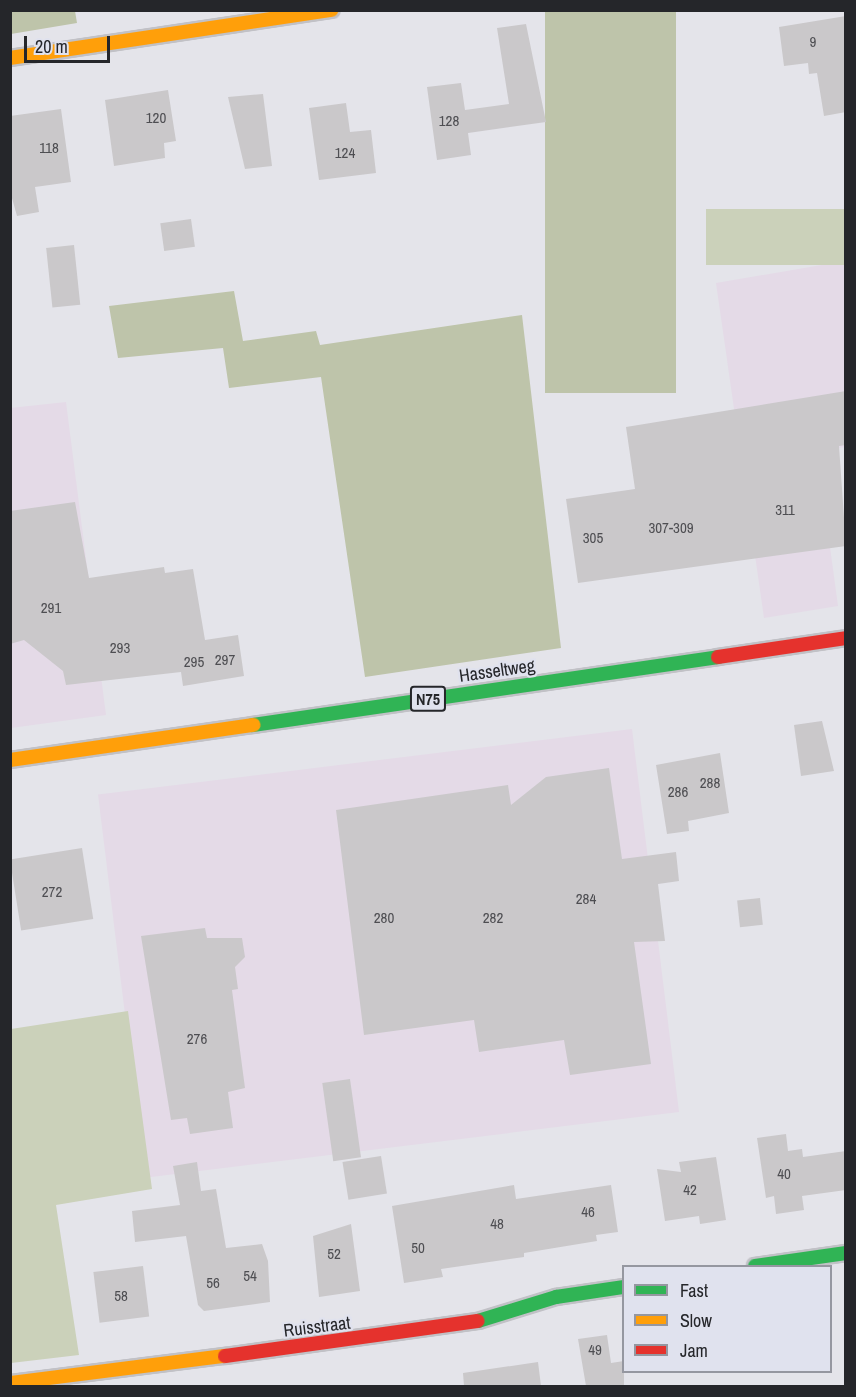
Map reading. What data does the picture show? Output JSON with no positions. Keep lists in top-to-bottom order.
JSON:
{
  "streets": {
    "street": ["Hasseltweg", "N75", "Ruisstraat"]
  },
  "house_numbers": [
    "9",
    "120",
    "128",
    "118",
    "124",
    "311",
    "307-309",
    "305",
    "291",
    "293",
    "297",
    "295",
    "288",
    "286",
    "272",
    "284",
    "280",
    "282",
    "276",
    "40",
    "42",
    "46",
    "48",
    "50",
    "52",
    "54",
    "56",
    "58",
    "49"
  ],
  "legend": ["Fast", "Slow", "Jam"],
  "scale_bar": "20 m"
}
